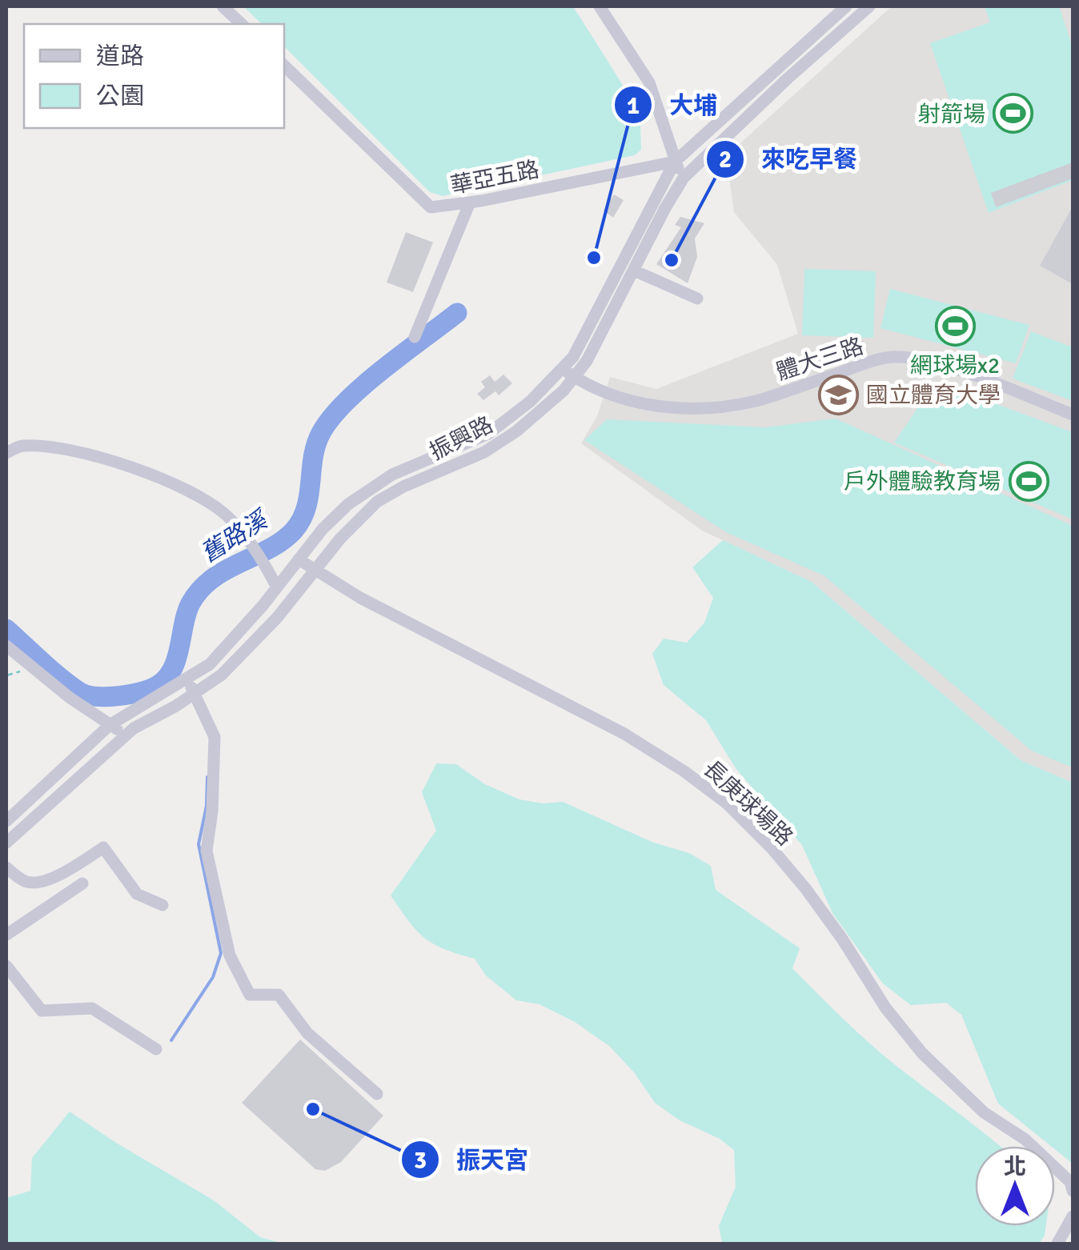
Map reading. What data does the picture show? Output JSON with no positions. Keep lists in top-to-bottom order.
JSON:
{
  "streets": {
    "street": [
      "華亞五路",
      "體大三路",
      "振興路",
      "長庚球場路"
    ]
  },
  "crossings": [
    ["華亞五路", "振興路"],
    ["體大三路", "振興路"],
    ["振興路", "長庚球場路"]
  ],
  "water": ["舊路溪"],
  "places": {
    "sports": ["射箭場", "網球場x2", "戶外體驗教育場"],
    "other": ["大埔", "來吃早餐", "振天宮"],
    "school or university": ["國立體育大學"]
  },
  "legend": ["道路", "公園"],
  "north": "top"
}
